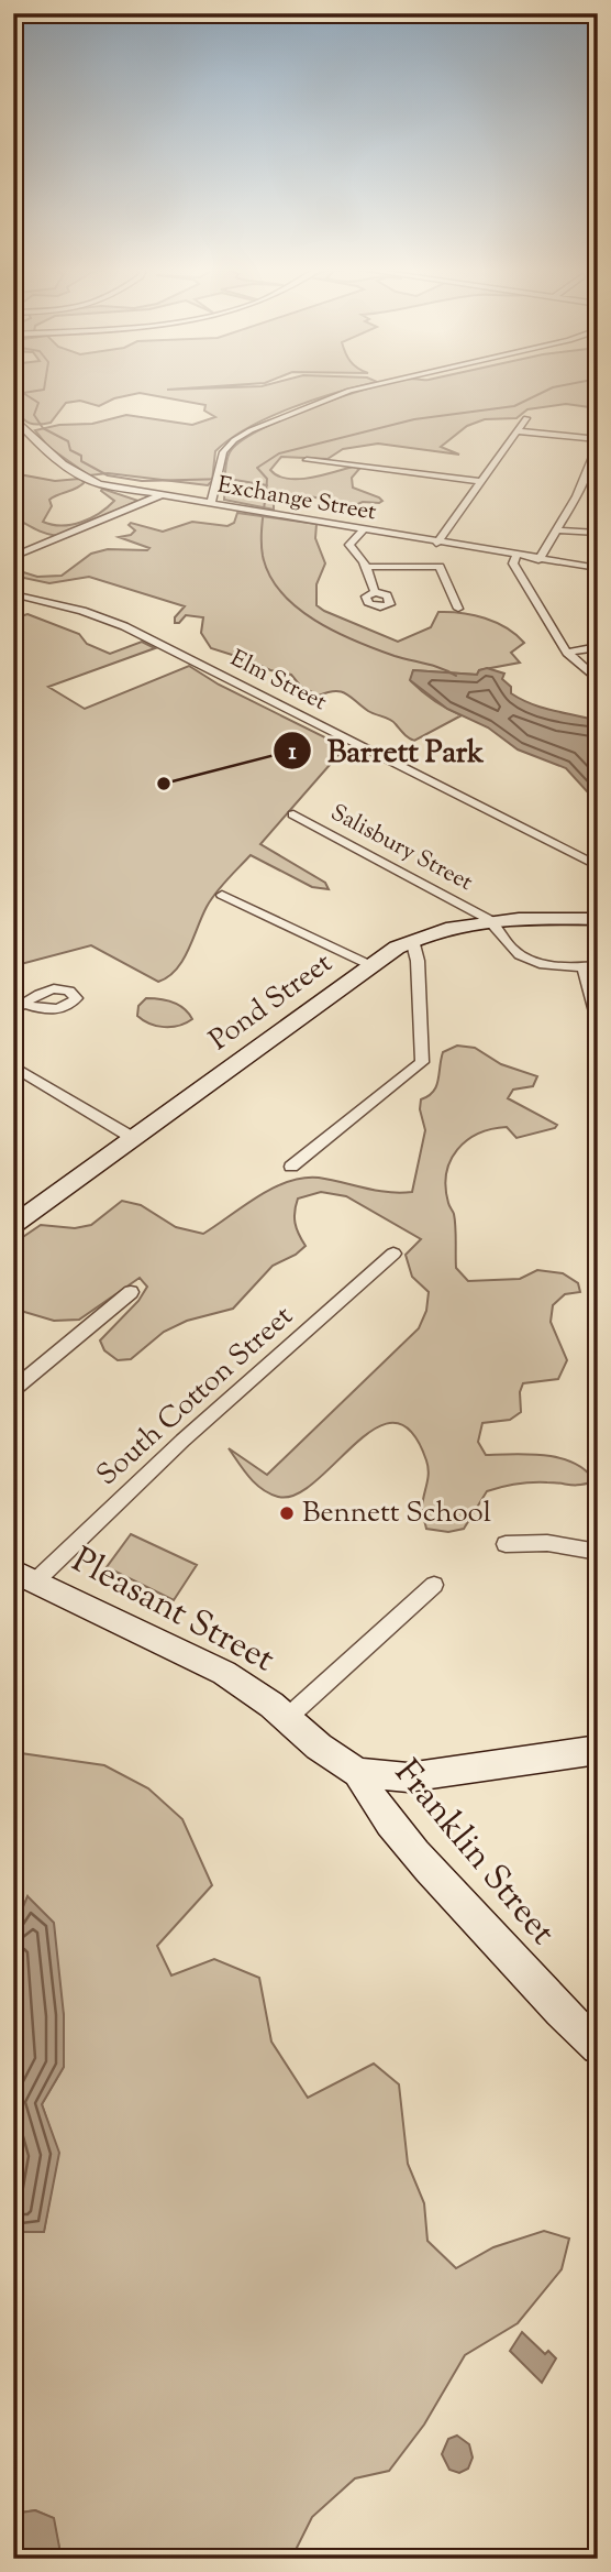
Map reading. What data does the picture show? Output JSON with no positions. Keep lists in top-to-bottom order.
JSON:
{
  "streets": {
    "street": [
      "Exchange Street",
      "Elm Street",
      "Salisbury Street",
      "Pond Street",
      "South Cotton Street",
      "Pleasant Street",
      "Franklin Street"
    ]
  },
  "crossings": [
    ["Salisbury Street", "Pond Street"],
    ["South Cotton Street", "Pleasant Street"],
    ["Pleasant Street", "Franklin Street"]
  ],
  "places": ["Barrett Park", "Bennett School"]
}
